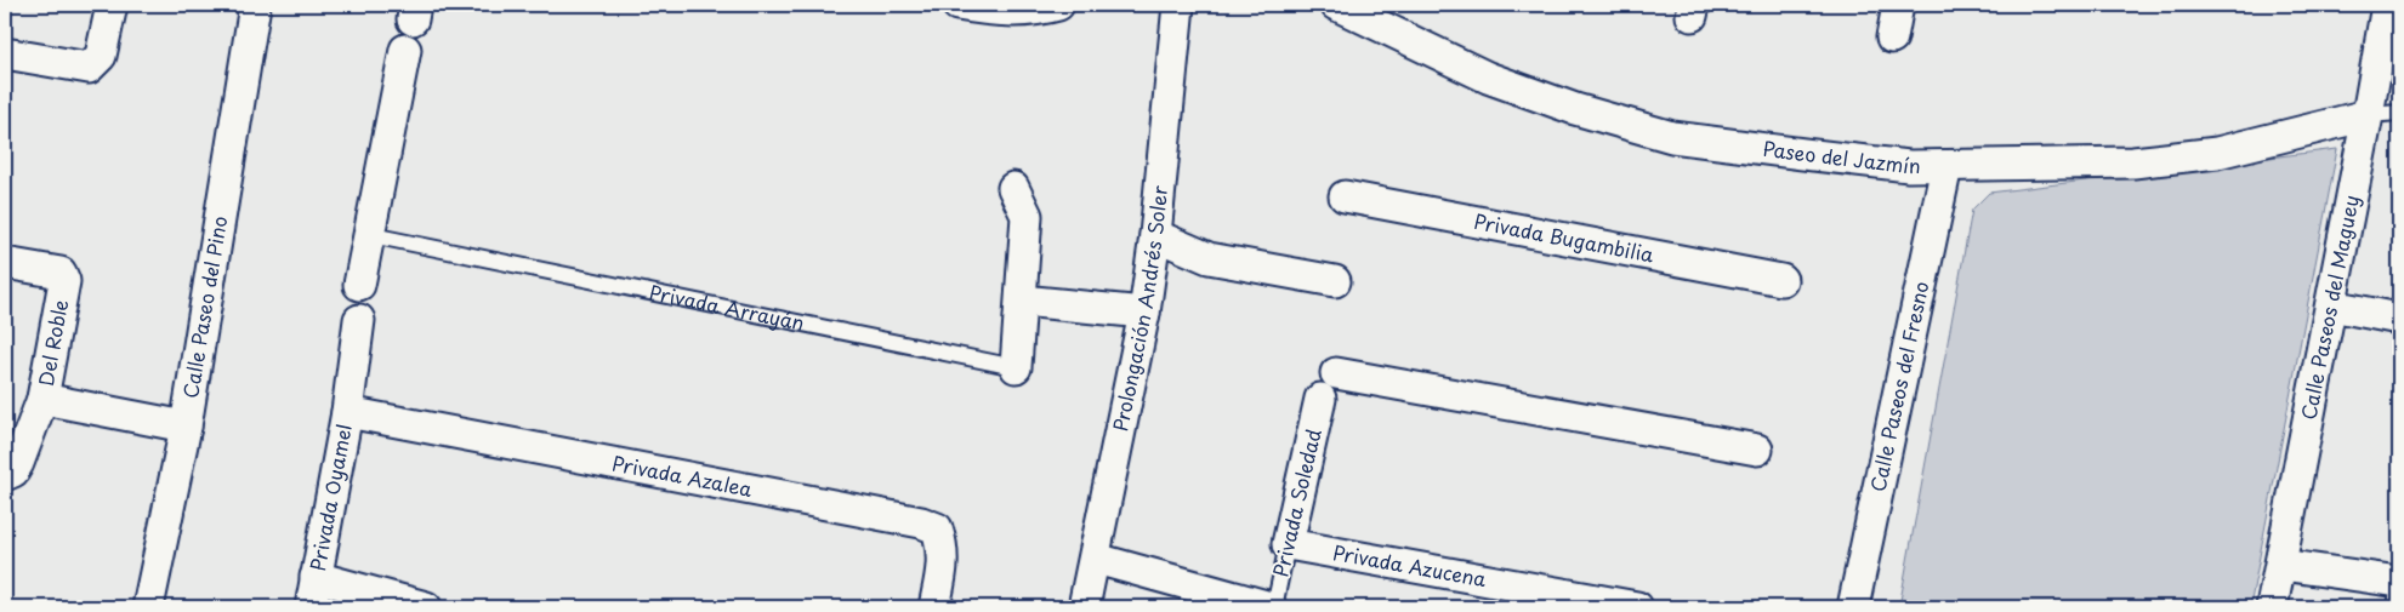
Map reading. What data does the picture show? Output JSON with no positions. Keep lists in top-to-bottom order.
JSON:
{
  "streets": {
    "street": [
      "Paseo del Jazmín",
      "Privada Bugambilia",
      "Calle Paseo del Pino",
      "Calle Paseos del Maguey",
      "Prolongación Andrés Soler",
      "Privada Arrayán",
      "Del Roble",
      "Calle Paseos del Fresno",
      "Privada Azalea",
      "Privada Oyamel",
      "Privada Soledad",
      "Privada Azucena"
    ]
  },
  "crossings": [
    ["Paseo del Jazmín", "Calle Paseos del Maguey"],
    ["Paseo del Jazmín", "Calle Paseos del Fresno"],
    ["Calle Paseo del Pino", "Del Roble"],
    ["Privada Azalea", "Privada Oyamel"],
    ["Privada Soledad", "Privada Azucena"]
  ]
}
